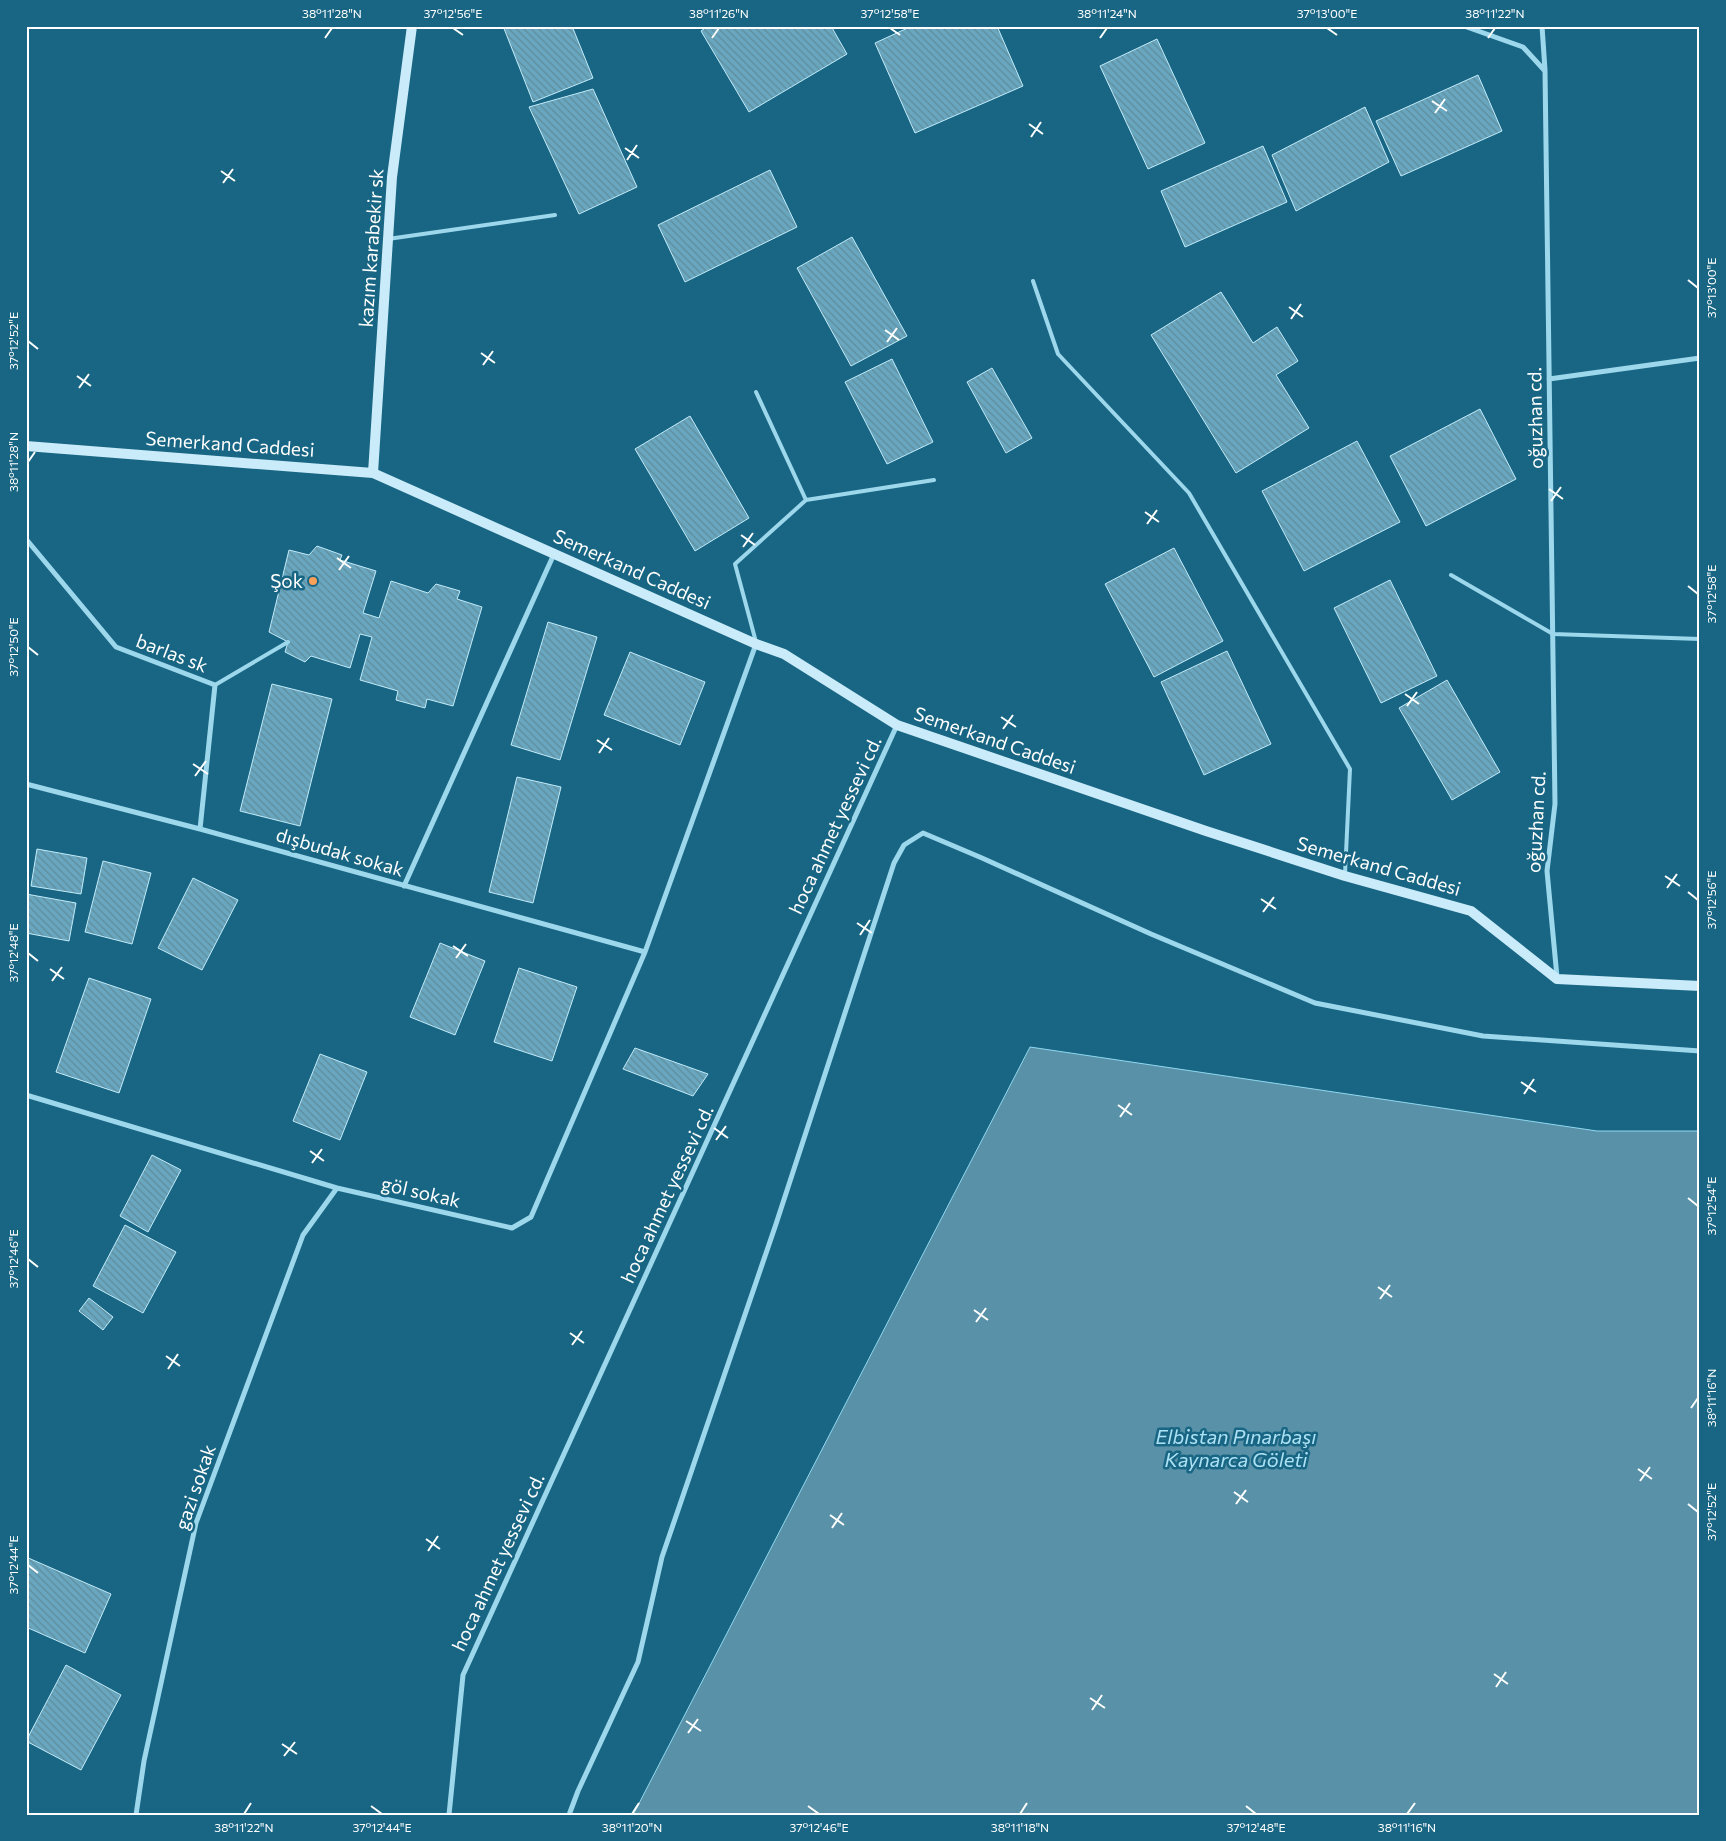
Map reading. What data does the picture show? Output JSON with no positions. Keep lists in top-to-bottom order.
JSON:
{
  "streets": {
    "street": [
      "kazım karabekir sk",
      "oğuzhan cd.",
      "Semerkand Caddesi",
      "barlas sk",
      "hoca ahmet yessevi cd.",
      "dışbudak sokak",
      "göl sokak",
      "gazi sokak"
    ]
  },
  "crossings": [
    ["kazım karabekir sk", "Semerkand Caddesi"],
    ["oğuzhan cd.", "Semerkand Caddesi"],
    ["Semerkand Caddesi", "hoca ahmet yessevi cd."],
    ["Semerkand Caddesi", "göl sokak"],
    ["barlas sk", "dışbudak sokak"],
    ["dışbudak sokak", "göl sokak"],
    ["göl sokak", "gazi sokak"]
  ],
  "water": ["Elbistan Pınarbaşı Kaynarca Göleti"],
  "places": ["Şok"],
  "coordinates": [
    "38°11'28\"N",
    "37°12'56\"E",
    "38°11'26\"N",
    "37°12'58\"E",
    "38°11'24\"N",
    "37°13'00\"E",
    "38°11'22\"N",
    "37°12'52\"E",
    "37°12'50\"E",
    "37°12'48\"E",
    "37°12'54\"E",
    "37°12'46\"E",
    "38°11'16\"N",
    "37°12'44\"E",
    "38°11'20\"N",
    "38°11'18\"N"
  ]
}
